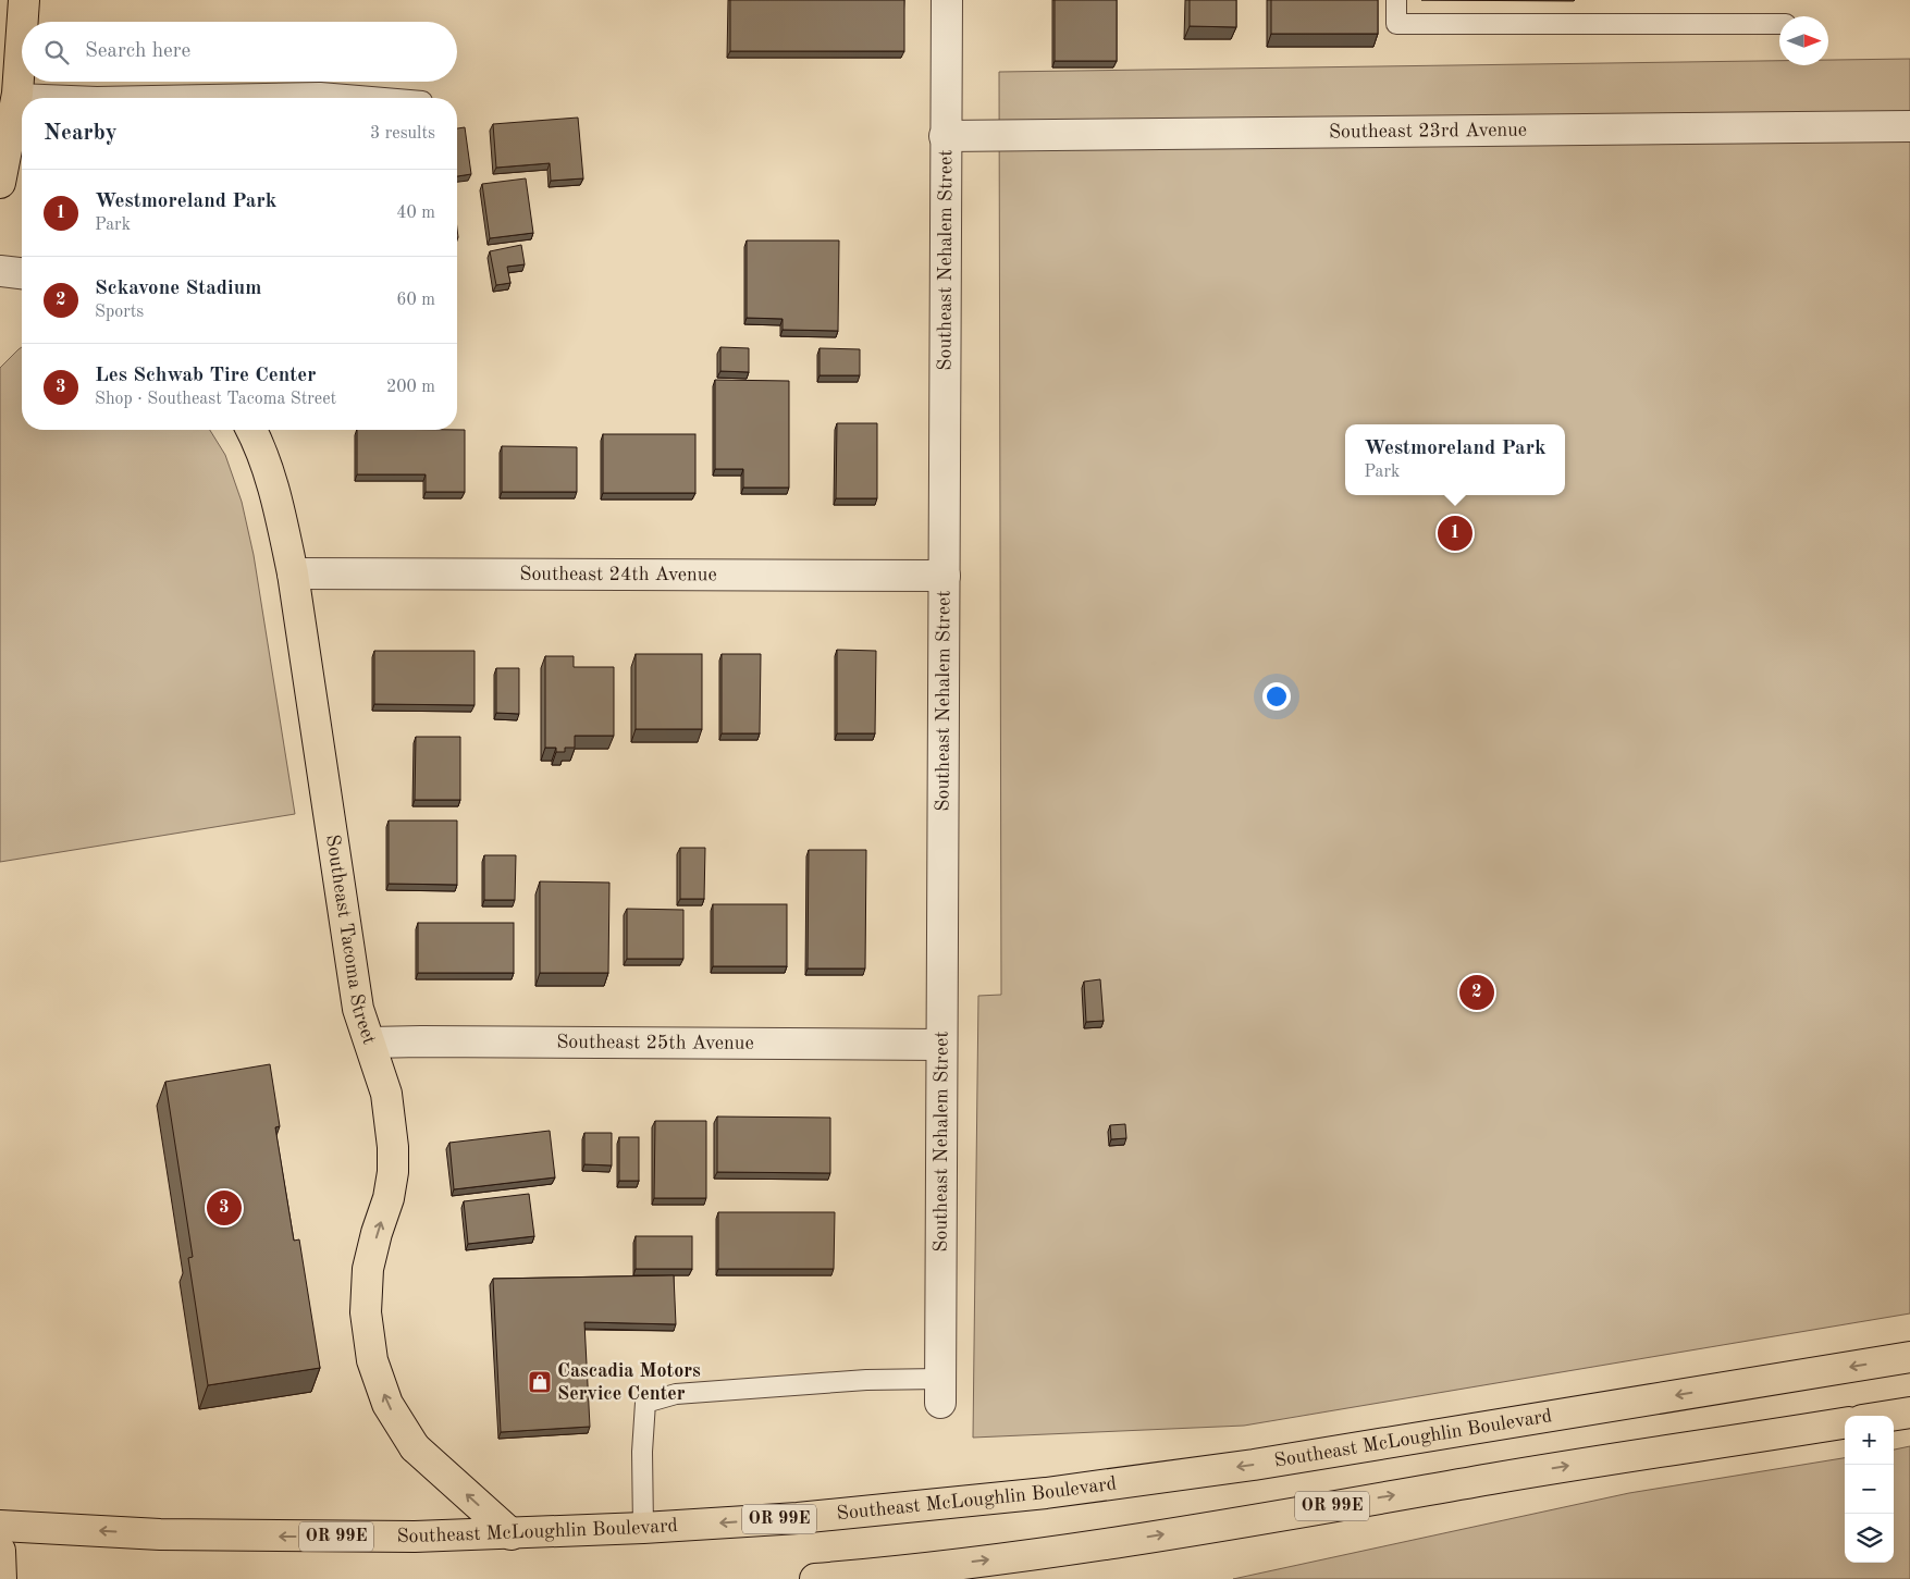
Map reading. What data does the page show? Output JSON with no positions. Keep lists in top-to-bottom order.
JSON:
{
  "streets": {
    "main road": ["Southeast Tacoma Street", "Southeast McLoughlin Boulevard", "OR 99E"],
    "street": [
      "Southeast 23rd Avenue",
      "Southeast Nehalem Street",
      "Southeast 24th Avenue",
      "Southeast 25th Avenue"
    ]
  },
  "crossings": [
    ["Southeast 23rd Avenue", "Southeast Nehalem Street"],
    ["Southeast Nehalem Street", "Southeast 24th Avenue"],
    ["Southeast Nehalem Street", "Southeast 25th Avenue"],
    ["Southeast 24th Avenue", "Southeast Tacoma Street"],
    ["Southeast Tacoma Street", "Southeast 25th Avenue"],
    ["Southeast Tacoma Street", "Southeast McLoughlin Boulevard"]
  ],
  "one_way": ["Southeast Tacoma Street"],
  "places": {
    "shop": ["Cascadia Motors Service Center"]
  },
  "north": "right",
  "page": {
    "search": "Search here",
    "heading": ["Nearby", "3 results"],
    "list": [
      {
        "mark": "1",
        "name": "Westmoreland Park",
        "note": "Park",
        "value": "40 m"
      },
      {
        "mark": "2",
        "name": "Sckavone Stadium",
        "note": "Sports",
        "value": "60 m"
      },
      {
        "mark": "3",
        "name": "Les Schwab Tire Center",
        "note": "Shop · Southeast Tacoma Street",
        "value": "200 m"
      }
    ],
    "popup": ["Westmoreland Park", "Park"],
    "pins": ["1", "2", "3"],
    "map_buttons": ["+", "−"]
  }
}
